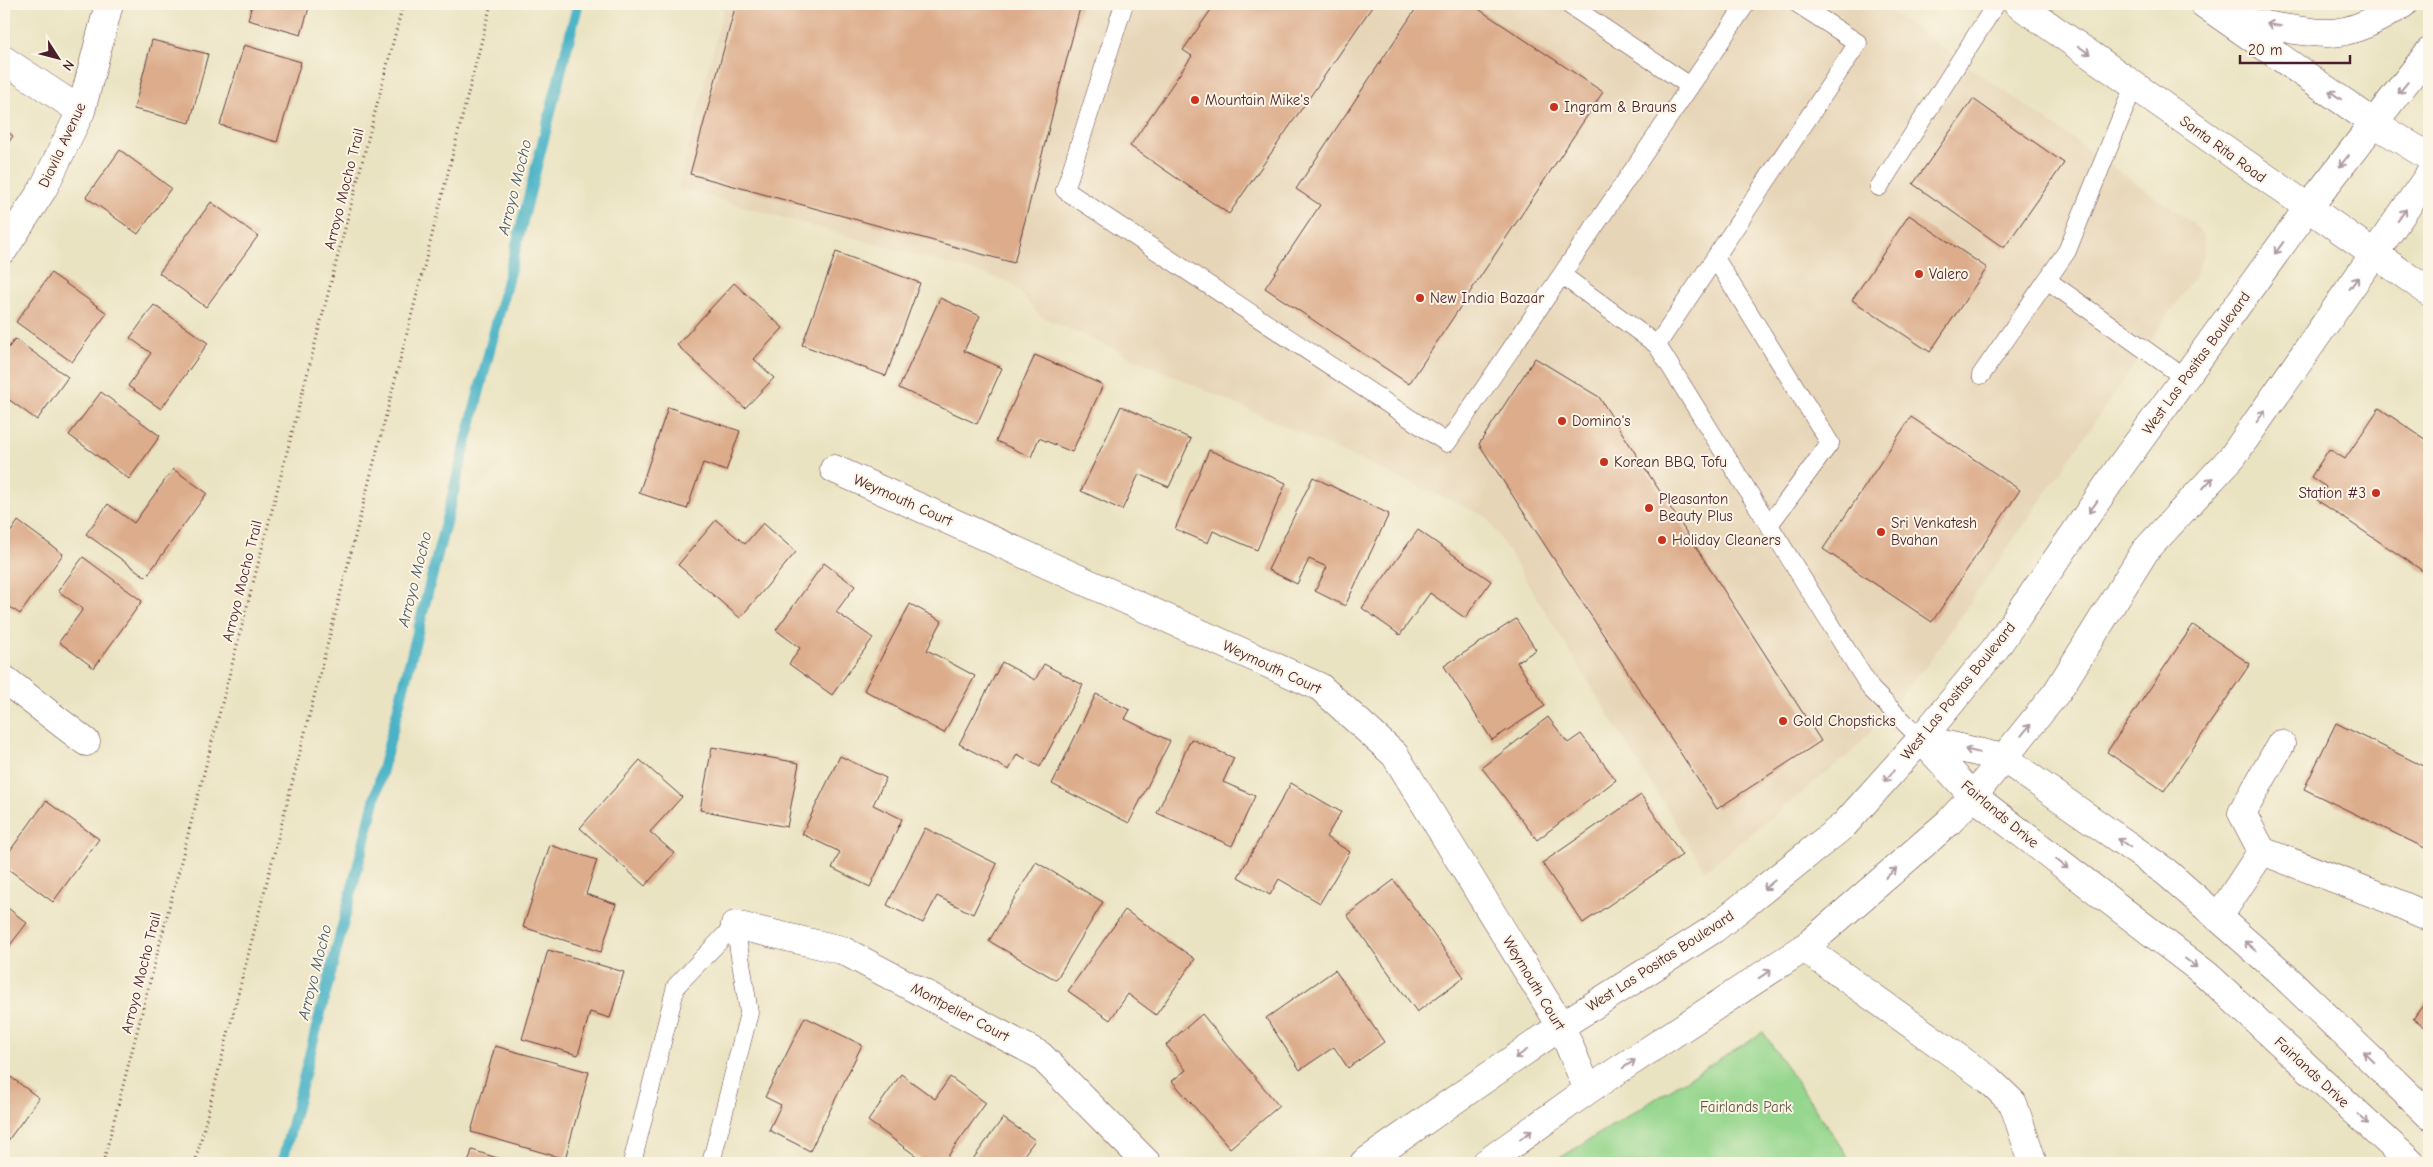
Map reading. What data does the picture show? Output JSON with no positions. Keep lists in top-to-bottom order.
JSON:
{
  "streets": {
    "street": [
      "Diavila Avenue",
      "Santa Rita Road",
      "West Las Positas Boulevard",
      "Weymouth Court",
      "Fairlands Drive",
      "Montpelier Court"
    ],
    "path": ["Arroyo Mocho Trail"]
  },
  "crossings": [
    ["Santa Rita Road", "West Las Positas Boulevard"],
    ["West Las Positas Boulevard", "Weymouth Court"],
    ["West Las Positas Boulevard", "Fairlands Drive"]
  ],
  "water": ["Arroyo Mocho"],
  "parks": ["Fairlands Park"],
  "places": [
    "Mountain Mike's",
    "Ingram & Brauns",
    "Valero",
    "New India Bazaar",
    "Domino's",
    "Korean BBQ, Tofu",
    "Station #3",
    "Pleasanton Beauty Plus",
    "Sri Venkatesh Bvahan",
    "Holiday Cleaners",
    "Gold Chopsticks"
  ],
  "scale_bar": "20 m",
  "north": "bottom right"
}
